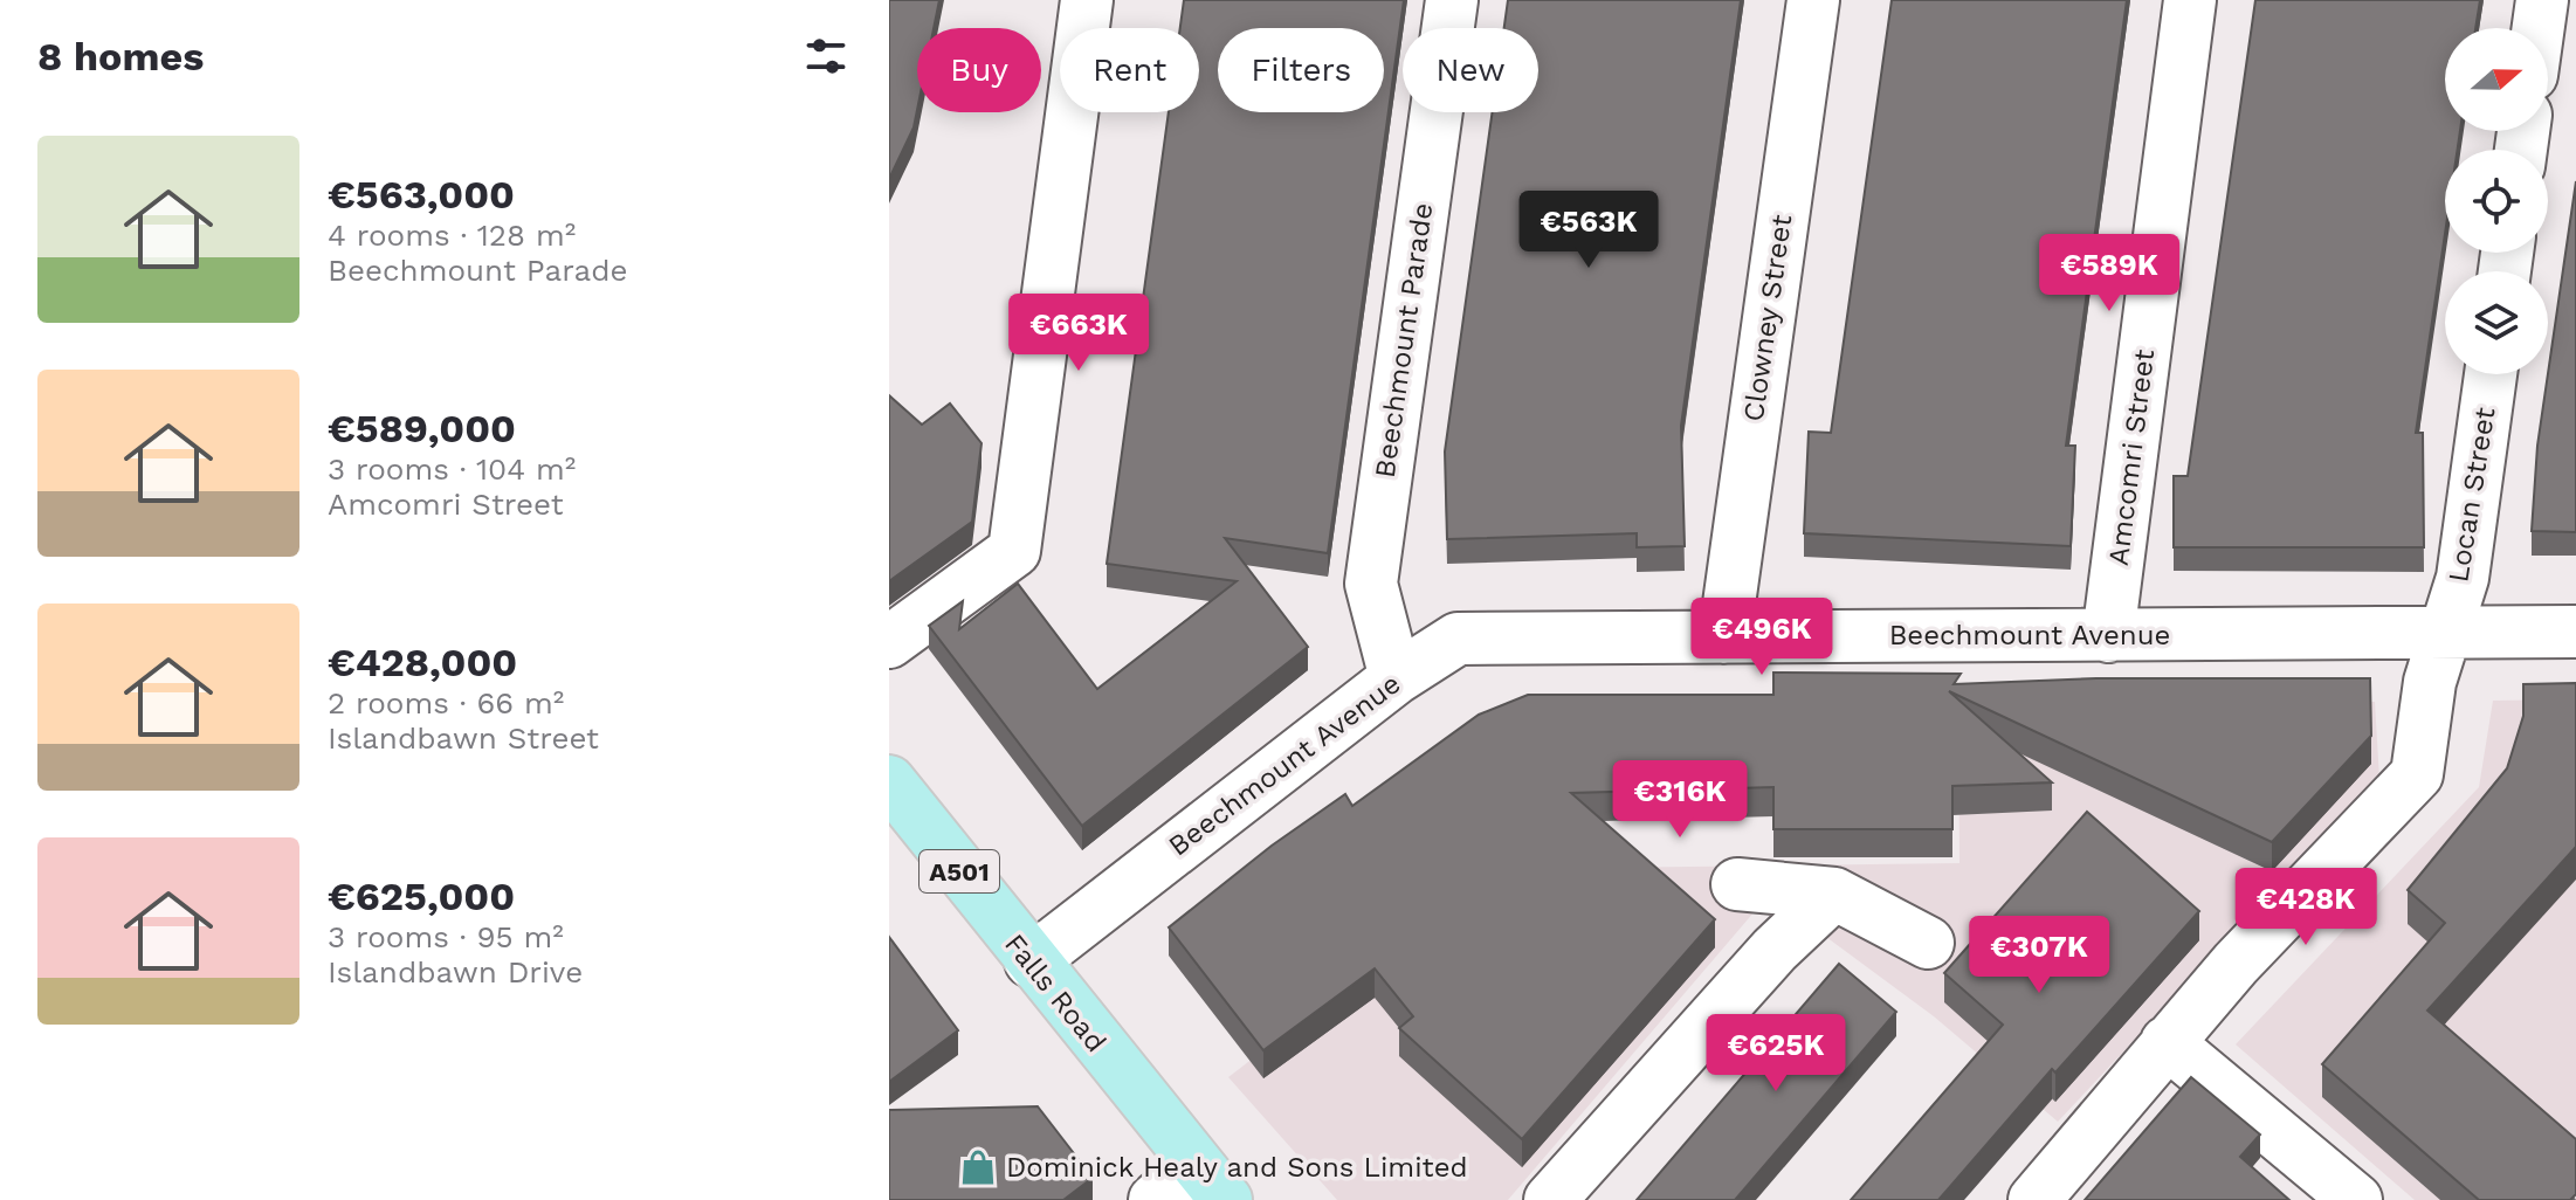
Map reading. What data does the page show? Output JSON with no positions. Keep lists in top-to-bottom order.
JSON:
{
  "streets": {
    "main road": ["A501", "Falls Road"],
    "street": [
      "Clowney Street",
      "Beechmount Parade",
      "Amcomri Street",
      "Locan Street",
      "Beechmount Avenue"
    ]
  },
  "crossings": [
    ["Clowney Street", "Beechmount Avenue"],
    ["Beechmount Parade", "Beechmount Avenue"],
    ["Amcomri Street", "Beechmount Avenue"],
    ["Locan Street", "Beechmount Avenue"],
    ["Beechmount Avenue", "Falls Road"]
  ],
  "places": {
    "shop": ["Dominick Healy and Sons Limited"]
  },
  "north": "right",
  "page": {
    "heading": "8 homes",
    "chip": [
      "Buy",
      "Rent",
      "Filters",
      "New"
    ],
    "list": [
      {
        "name": "€563,000",
        "note": "4 rooms · 128 m² · Beechmount Parade"
      },
      {
        "name": "€589,000",
        "note": "3 rooms · 104 m² · Amcomri Street"
      },
      {
        "name": "€428,000",
        "note": "2 rooms · 66 m² · Islandbawn Street"
      },
      {
        "name": "€625,000",
        "note": "3 rooms · 95 m² · Islandbawn Drive"
      }
    ],
    "price": [
      "€563K",
      "€589K",
      "€663K",
      "€496K",
      "€316K",
      "€428K",
      "€307K",
      "€625K"
    ]
  }
}
